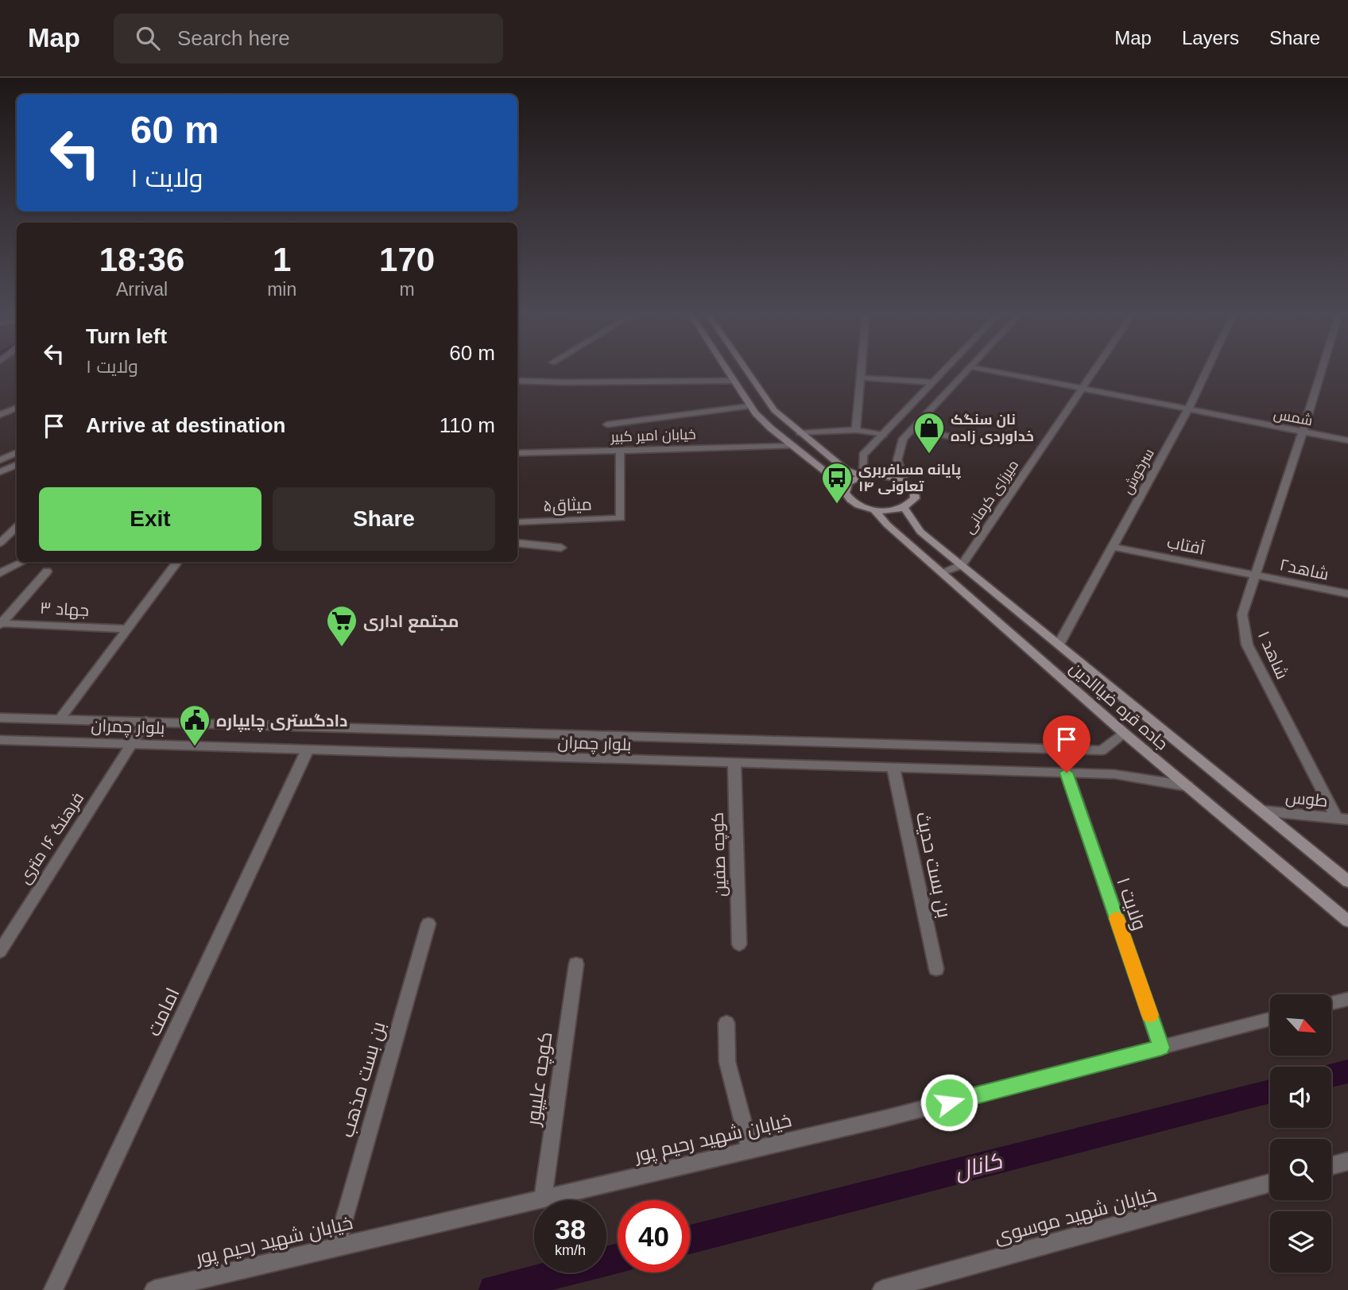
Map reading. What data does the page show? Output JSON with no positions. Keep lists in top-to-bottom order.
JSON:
{
  "streets": {
    "main road": ["جاده قره ضیاالدین"],
    "street": [
      "شمس",
      "خیابان امیر کبیر",
      "سرخوش",
      "میرزای کرمانی",
      "میثاق۵",
      "آفتاب",
      "شاهد۲",
      "جهاد ۳",
      "شاهد ۱",
      "بلوار چمران",
      "طوس",
      "فرهنگ ۱۶ متری",
      "کوچه صفین",
      "بن بست حدیث",
      "ولایت ۱",
      "امامت",
      "کوچه علیپور",
      "بن بست مذهب",
      "خیابان شهید رحیم پور",
      "خیابان شهید موسوی"
    ]
  },
  "crossings": [
    ["شمس", "سرخوش"],
    ["شمس", "میرزای کرمانی"],
    ["شمس", "شاهد ۱"],
    ["خیابان امیر کبیر", "میثاق۵"],
    ["سرخوش", "آفتاب"],
    ["سرخوش", "جاده قره ضیاالدین"],
    ["میرزای کرمانی", "جاده قره ضیاالدین"],
    ["آفتاب", "شاهد۲"],
    ["آفتاب", "شاهد ۱"],
    ["شاهد۲", "شاهد ۱"],
    ["شاهد ۱", "طوس"],
    ["جاده قره ضیاالدین", "بلوار چمران"],
    ["جاده قره ضیاالدین", "طوس"],
    ["بلوار چمران", "فرهنگ ۱۶ متری"],
    ["بلوار چمران", "کوچه صفین"],
    ["بلوار چمران", "بن بست حدیث"],
    ["بلوار چمران", "ولایت ۱"],
    ["بلوار چمران", "امامت"],
    ["ولایت ۱", "خیابان شهید رحیم پور"],
    ["کوچه علیپور", "خیابان شهید رحیم پور"],
    ["بن بست مذهب", "خیابان شهید رحیم پور"]
  ],
  "water": ["کانال"],
  "places": {
    "shop": ["نان سنگک خداوردی زاده"],
    "bus stop": ["پایانه مسافربری تعاونی ۱۴"],
    "supermarket": ["مجتمع اداری"],
    "public building": ["دادگستری چایپاره"]
  },
  "north": "bottom right",
  "page": {
    "header": "Map",
    "search": "Search here",
    "nav": ["Map", "Layers", "Share"],
    "turn": ["60 m", "ولایت ۱"],
    "eta": [
      "18:36",
      "Arrival",
      "1",
      "min",
      "170",
      "m"
    ],
    "list": [
      {
        "name": "Turn left",
        "note": "ولایت ۱",
        "value": "60 m"
      },
      {
        "name": "Arrive at destination",
        "value": "110 m"
      }
    ],
    "buttons": ["Exit", "Share"],
    "speed": "38 km/h",
    "limit": "40"
  }
}
